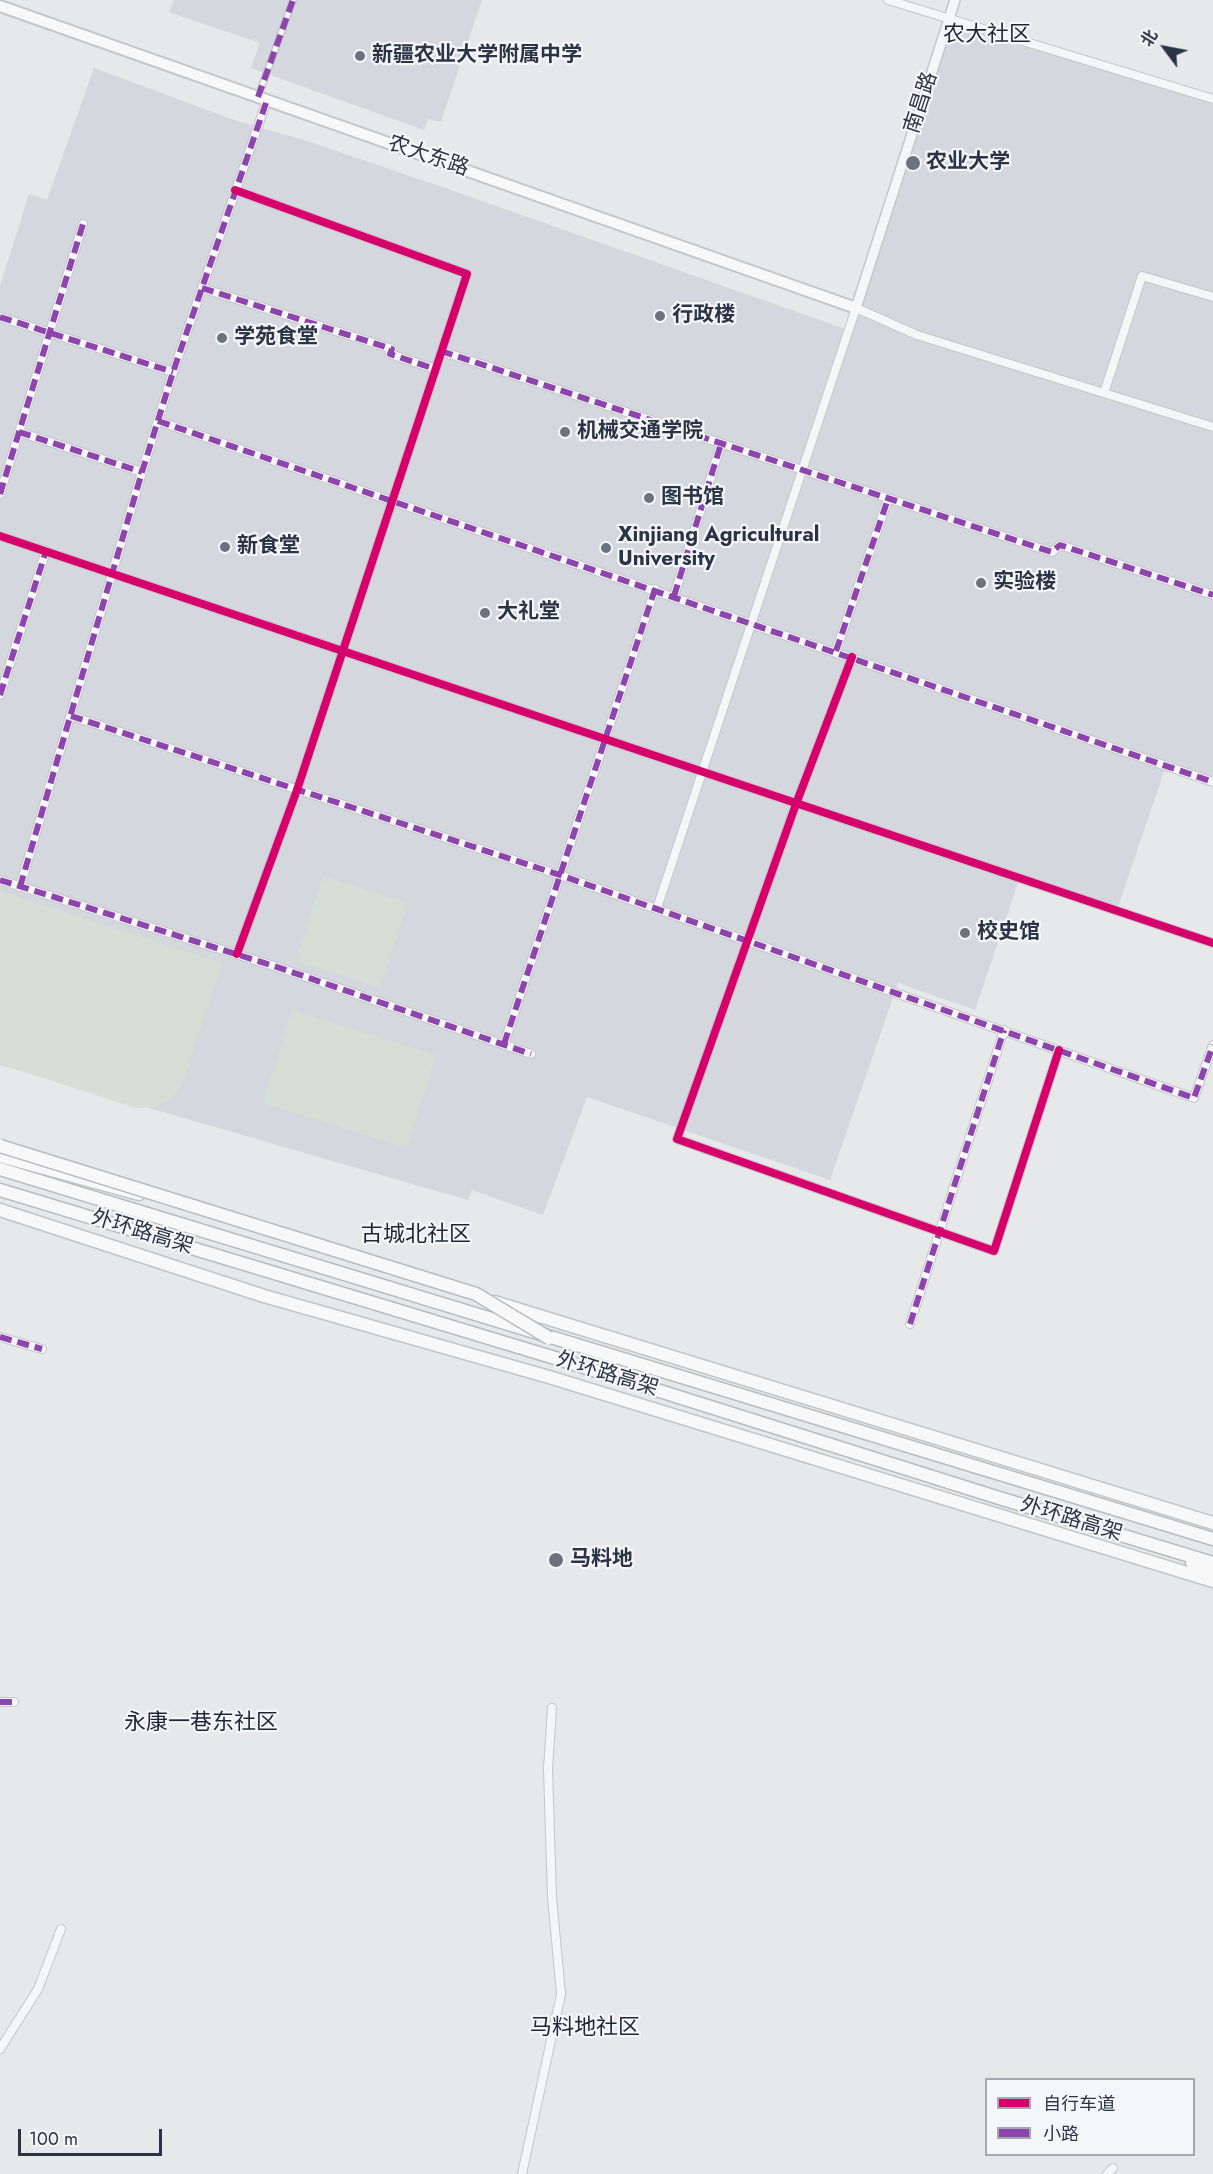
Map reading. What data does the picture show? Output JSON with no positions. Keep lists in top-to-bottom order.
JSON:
{
  "streets": {
    "main road": ["农大东路", "外环路高架"],
    "street": ["南昌路"]
  },
  "crossings": [
    ["南昌路", "农大东路"]
  ],
  "districts": [
    "农大社区",
    "古城北社区",
    "永康一巷东社区",
    "马料地社区"
  ],
  "places": [
    "新疆农业大学附属中学",
    "农业大学",
    "行政楼",
    "学苑食堂",
    "机械交通学院",
    "图书馆",
    "新食堂",
    "Xinjiang Agricultural University",
    "实验楼",
    "大礼堂",
    "校史馆",
    "马料地"
  ],
  "legend": ["自行车道", "小路"],
  "scale_bar": "100 m",
  "north": "top left"
}
